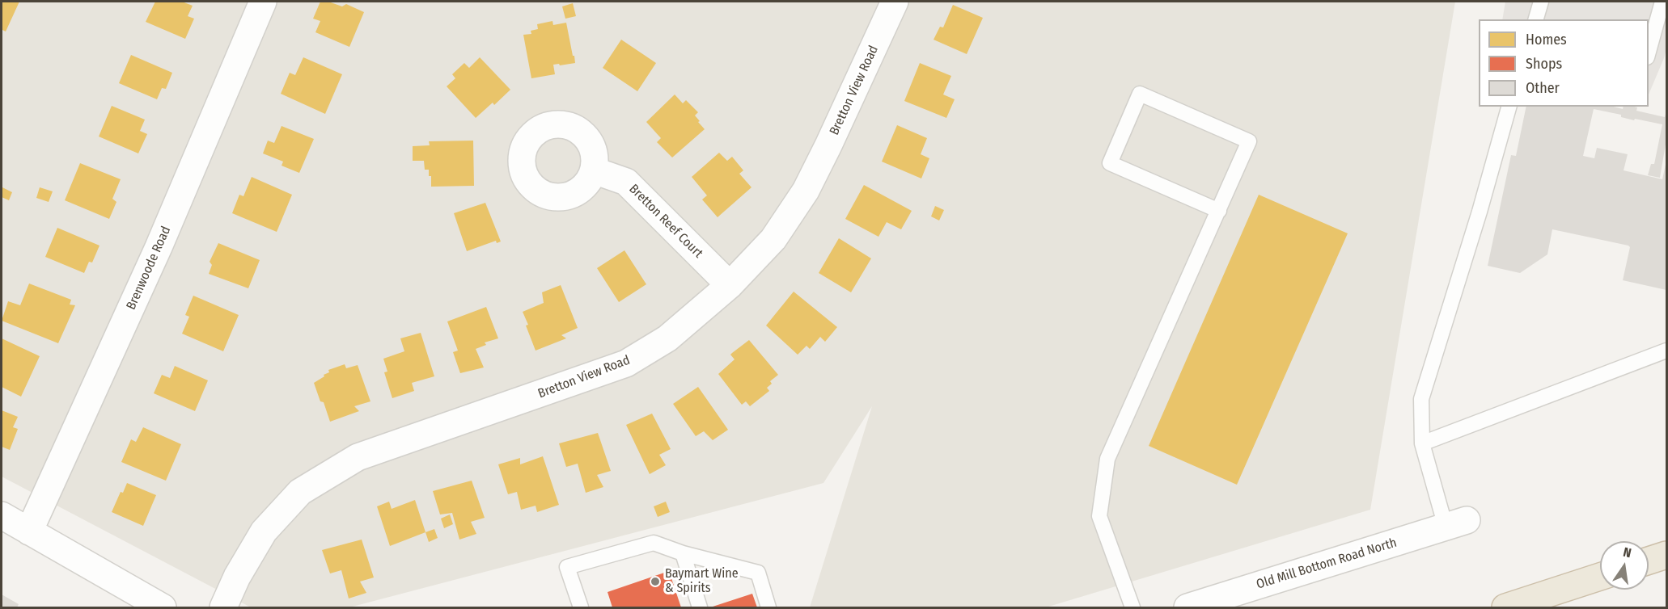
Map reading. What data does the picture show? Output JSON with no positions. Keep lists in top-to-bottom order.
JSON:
{
  "streets": {
    "street": [
      "Bretton View Road",
      "Bretton Reef Court",
      "Brenwoode Road",
      "Old Mill Bottom Road North"
    ]
  },
  "crossings": [
    ["Bretton View Road", "Bretton Reef Court"]
  ],
  "places": ["Baymart Wine & Spirits"],
  "legend": ["Homes", "Shops", "Other"],
  "north": "top"
}
